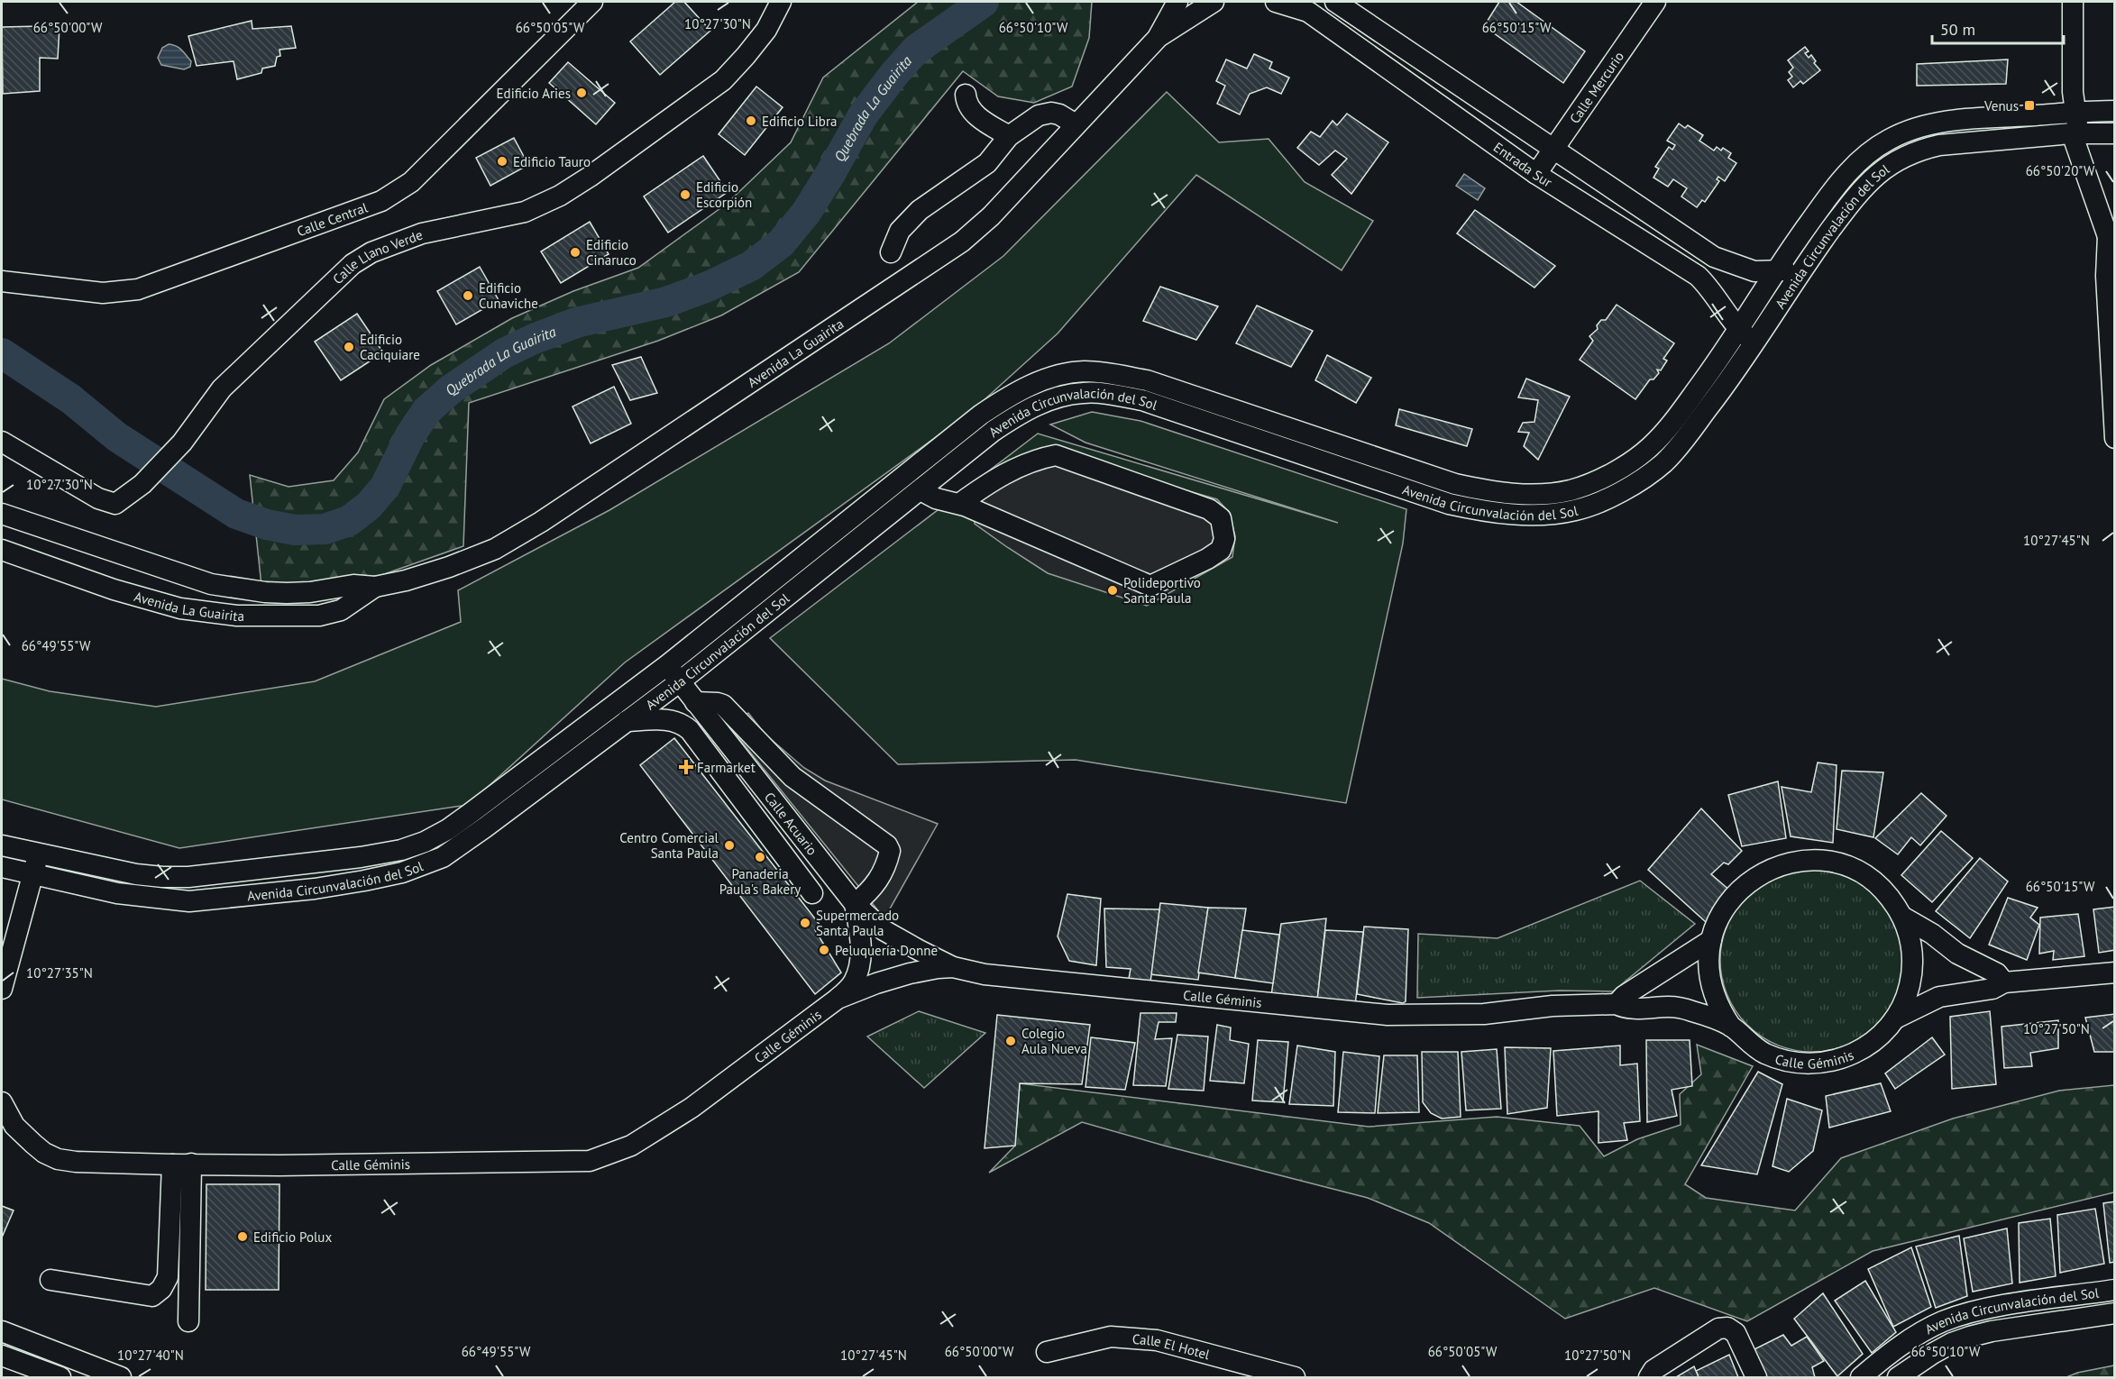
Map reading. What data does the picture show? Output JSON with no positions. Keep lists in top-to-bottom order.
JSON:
{
  "streets": {
    "street": [
      "Calle Mercurio",
      "Entrada Sur",
      "Calle Central",
      "Avenida Circunvalación del Sol",
      "Calle Llano Verde",
      "Avenida La Guairita",
      "Calle Acuario",
      "Calle Géminis",
      "Calle El Hotel"
    ]
  },
  "crossings": [
    ["Calle Mercurio", "Entrada Sur"],
    ["Entrada Sur", "Avenida Circunvalación del Sol"],
    ["Avenida Circunvalación del Sol", "Calle Acuario"],
    ["Calle Acuario", "Calle Géminis"]
  ],
  "water": ["Quebrada La Guairita"],
  "places": {
    "other": [
      "Edificio Aries",
      "Edificio Libra",
      "Edificio Tauro",
      "Edificio Escorpión",
      "Edificio Cinaruco",
      "Edificio Cunaviche",
      "Edificio Caciquiare",
      "Polideportivo Santa Paula",
      "Centro Comercial Santa Paula",
      "Panaderia Paula's Bakery",
      "Supermercado Santa Paula",
      "Peluquería Donne",
      "Colegio Aula Nueva",
      "Edificio Polux"
    ],
    "transit": ["Venus"],
    "health": ["Farmarket"]
  },
  "scale_bar": "50 m",
  "coordinates": [
    "10°27'30\"N",
    "66°50'00\"W",
    "66°50'05\"W",
    "66°50'10\"W",
    "66°50'15\"W",
    "66°50'20\"W",
    "10°27'45\"N",
    "66°49'55\"W",
    "10°27'35\"N",
    "10°27'50\"N",
    "10°27'40\"N"
  ]
}
